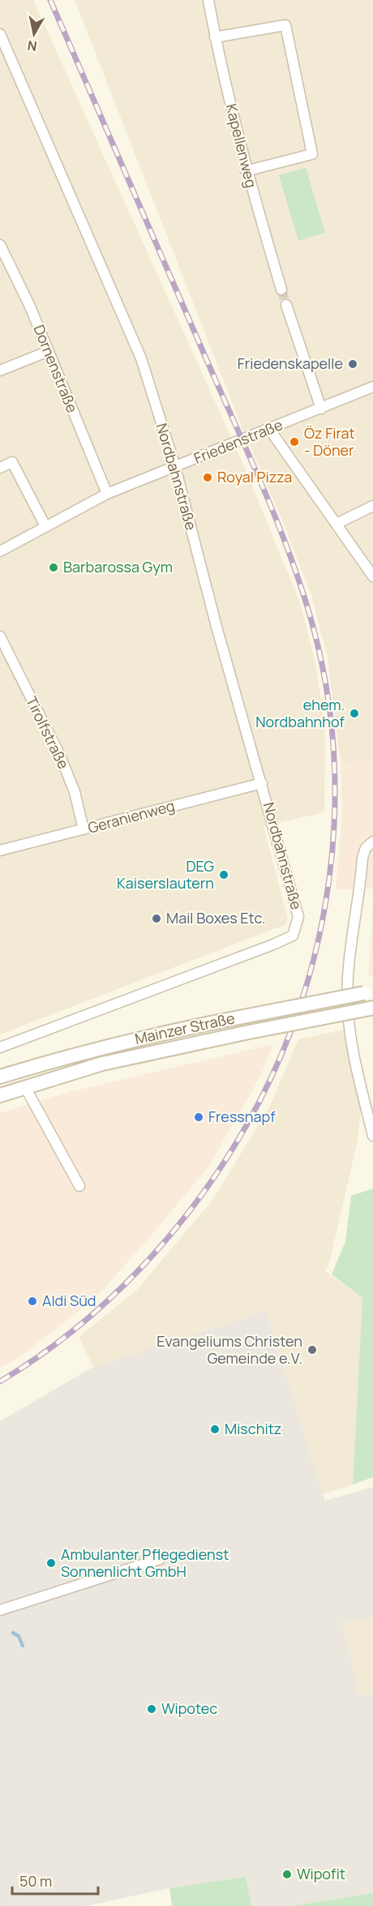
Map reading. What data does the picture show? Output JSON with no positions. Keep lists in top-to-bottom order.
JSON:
{
  "streets": {
    "main road": ["Mainzer Straße"],
    "street": [
      "Kapellenweg",
      "Dornenstraße",
      "Friedenstraße",
      "Nordbahnstraße",
      "Tirolfstraße",
      "Geranienweg"
    ]
  },
  "crossings": [
    ["Dornenstraße", "Friedenstraße"],
    ["Friedenstraße", "Nordbahnstraße"],
    ["Nordbahnstraße", "Geranienweg"],
    ["Tirolfstraße", "Geranienweg"]
  ],
  "places": [
    "Friedenskapelle",
    "Öz Firat - Döner",
    "Royal Pizza",
    "Barbarossa Gym",
    "ehem. Nordbahnhof",
    "DEG Kaiserslautern",
    "Mail Boxes Etc.",
    "Fressnapf",
    "Aldi Süd",
    "Evangeliums Christen Gemeinde e.V.",
    "Mischitz",
    "Ambulanter Pflegedienst Sonnenlicht GmbH",
    "Wipotec",
    "Wipofit"
  ],
  "scale_bar": "50 m",
  "north": "bottom"
}
